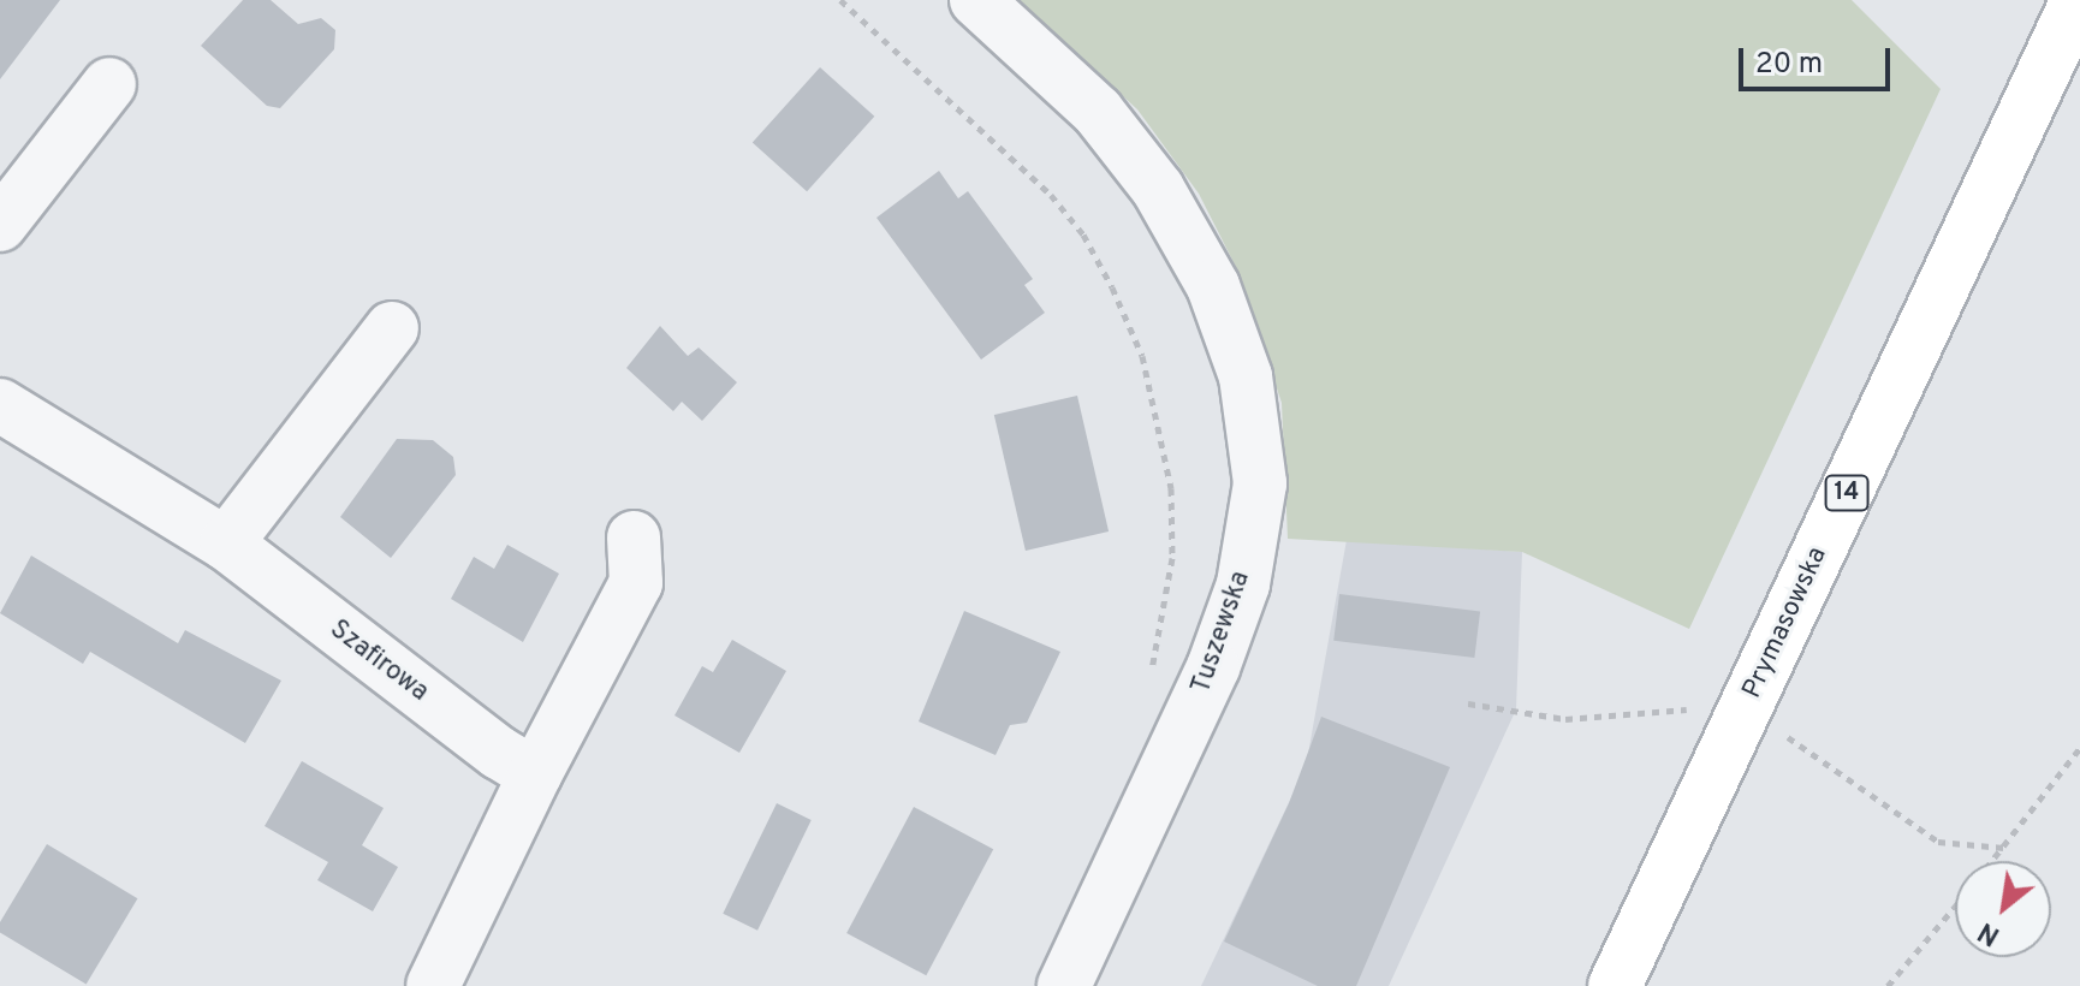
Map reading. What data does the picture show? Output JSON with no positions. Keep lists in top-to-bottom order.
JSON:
{
  "streets": {
    "main road": ["14", "Prymasowska"],
    "street": ["Tuszewska", "Szafirowa"]
  },
  "scale_bar": "20 m",
  "north": "bottom left"
}
